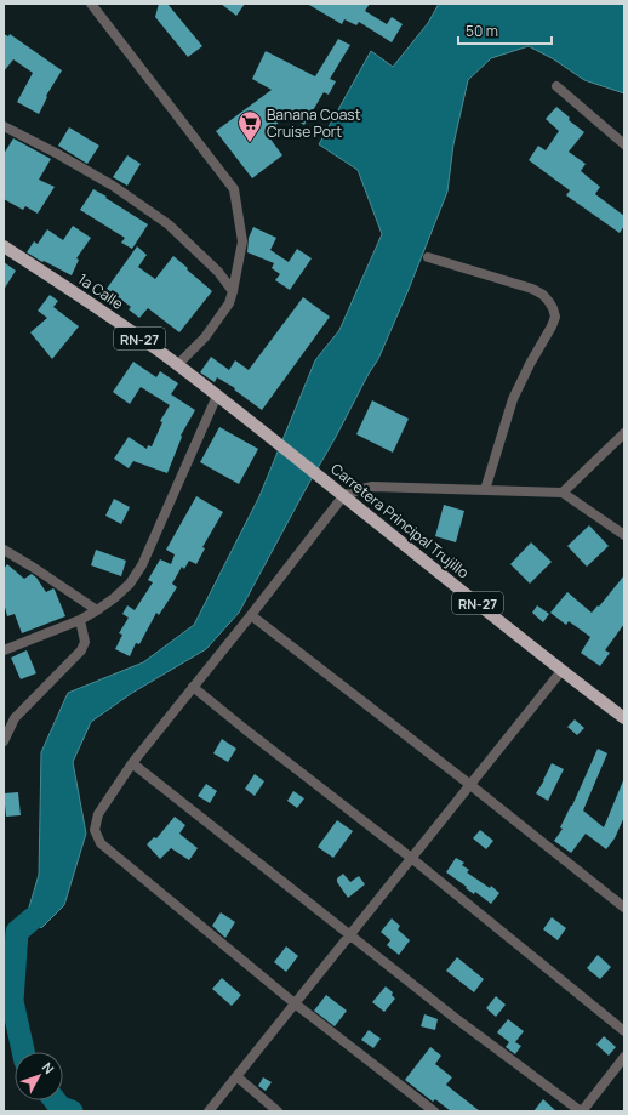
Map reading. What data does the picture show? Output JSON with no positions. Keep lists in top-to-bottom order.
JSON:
{
  "streets": {
    "main road": ["1a Calle", "RN-27", "Carretera Principal Trujillo"]
  },
  "crossings": [
    ["1a Calle", "Carretera Principal Trujillo"]
  ],
  "places": {
    "supermarket": ["Banana Coast Cruise Port"]
  },
  "scale_bar": "50 m",
  "north": "top right"
}
